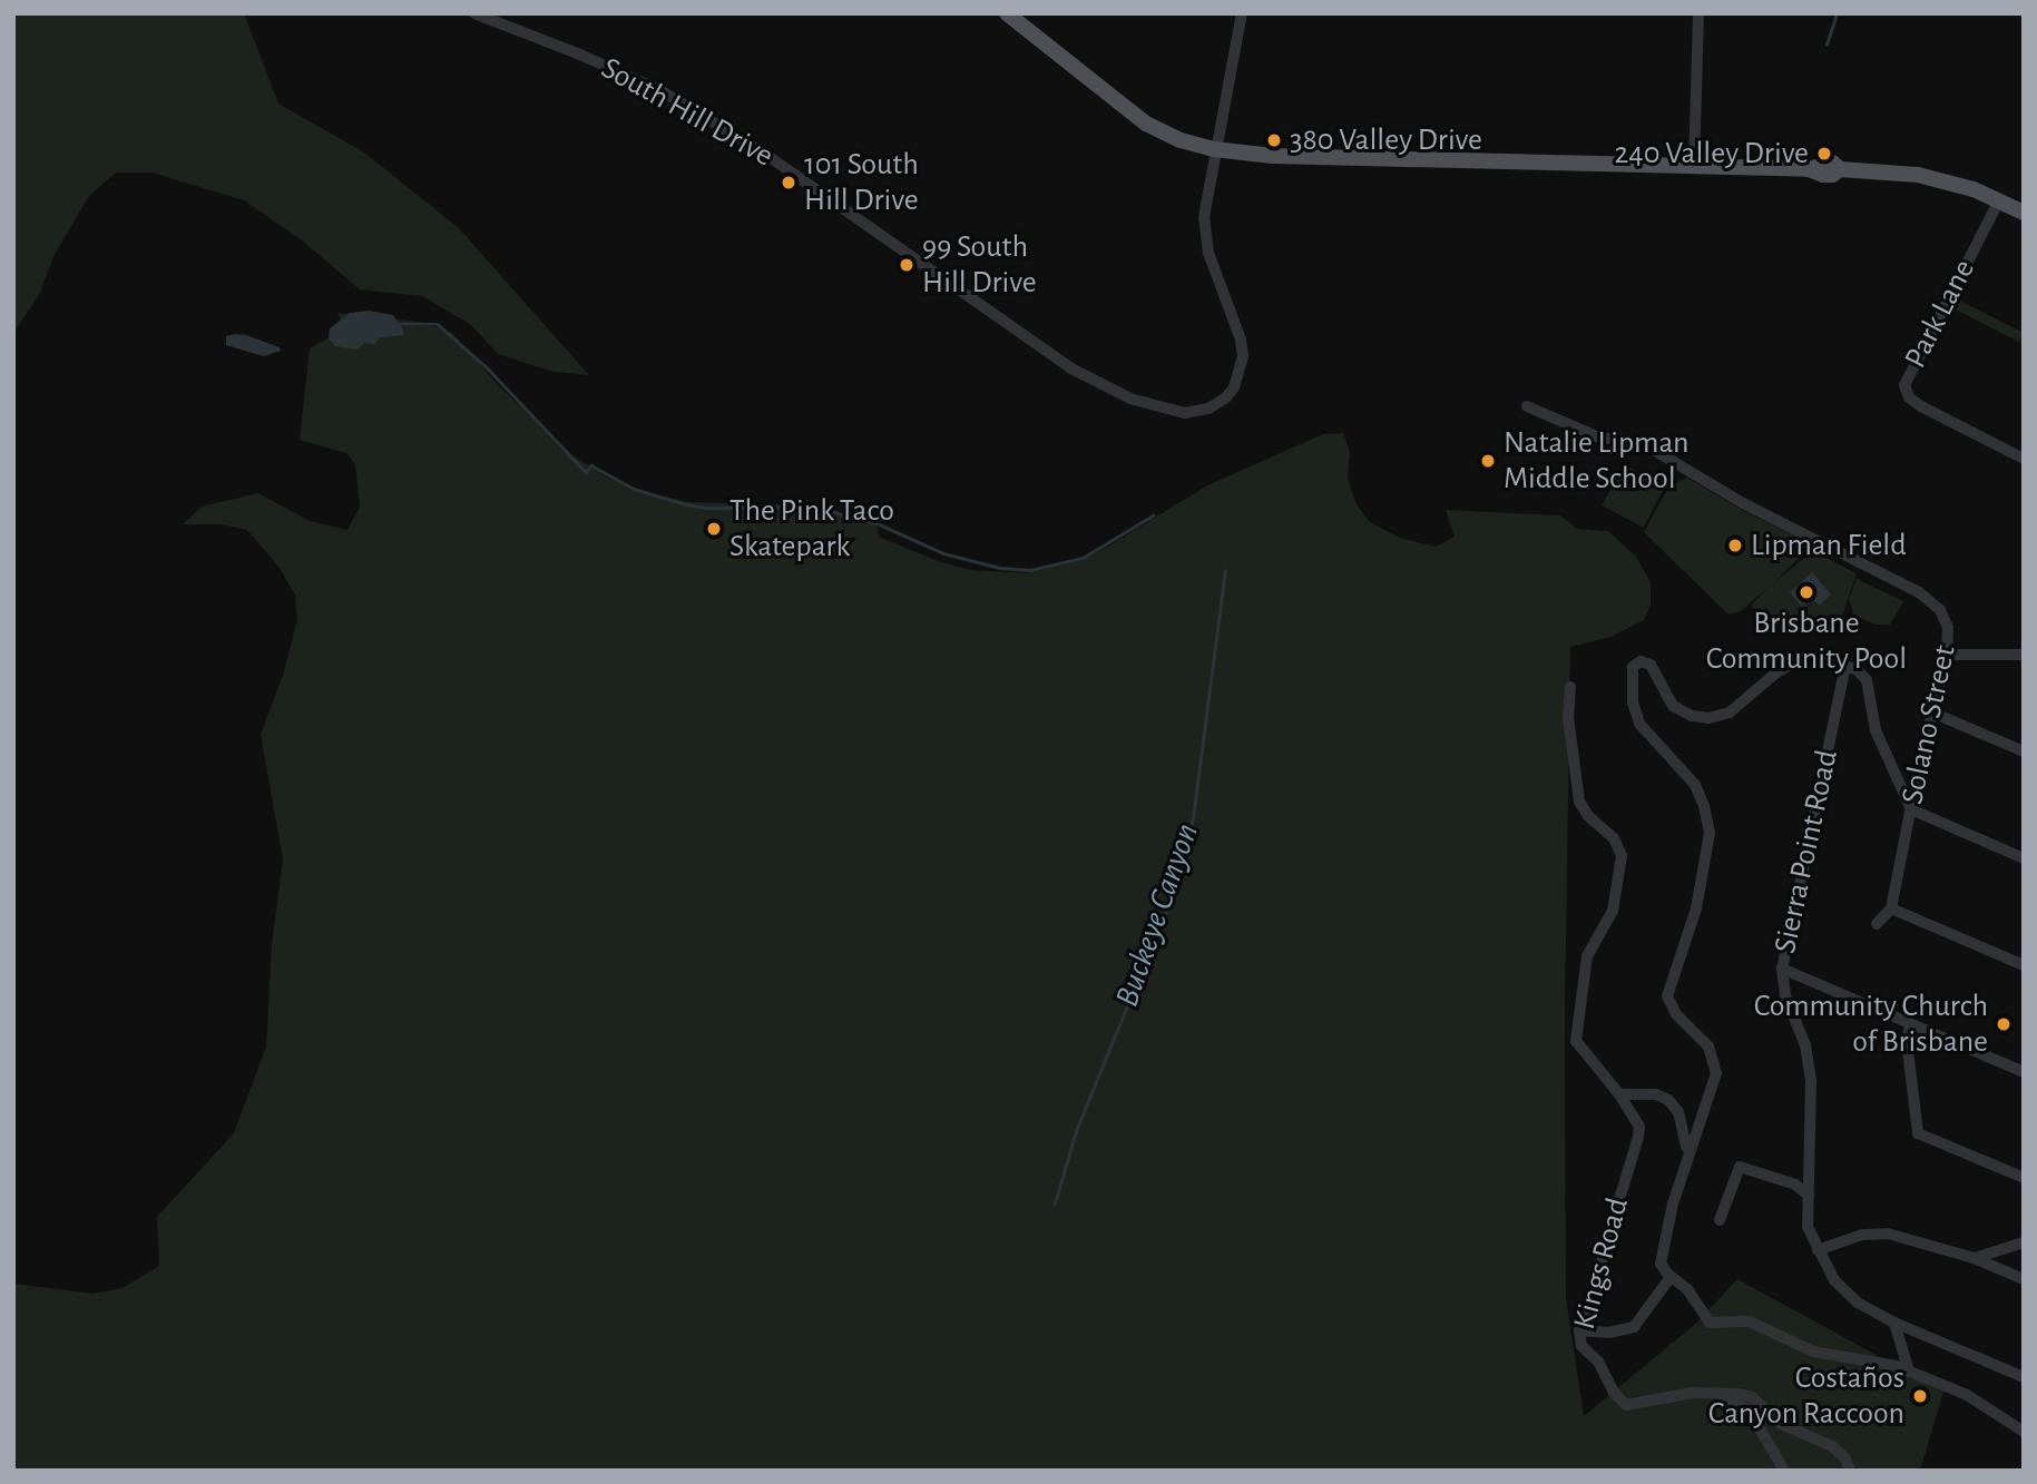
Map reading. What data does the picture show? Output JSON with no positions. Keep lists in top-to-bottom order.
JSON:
{
  "streets": {
    "street": [
      "South Hill Drive",
      "Park Lane",
      "Solano Street",
      "Sierra Point Road",
      "Kings Road"
    ]
  },
  "water": ["Buckeye Canyon"],
  "places": [
    "380 Valley Drive",
    "240 Valley Drive",
    "101 South Hill Drive",
    "99 South Hill Drive",
    "Natalie Lipman Middle School",
    "The Pink Taco Skatepark",
    "Lipman Field",
    "Brisbane Community Pool",
    "Community Church of Brisbane",
    "Costaños Canyon Raccoon"
  ]
}
